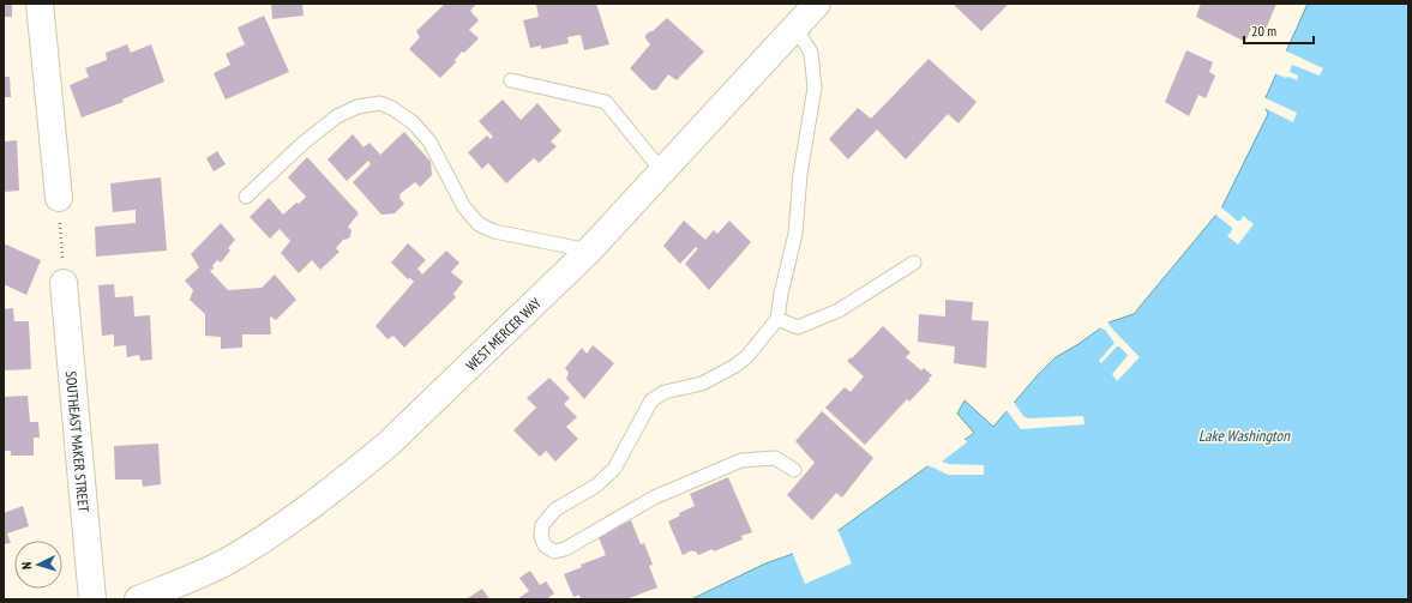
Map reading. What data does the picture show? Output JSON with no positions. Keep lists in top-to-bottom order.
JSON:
{
  "streets": {
    "street": ["WEST MERCER WAY", "SOUTHEAST MAKER STREET"]
  },
  "water": ["Lake Washington"],
  "scale_bar": "20 m",
  "north": "left"
}
